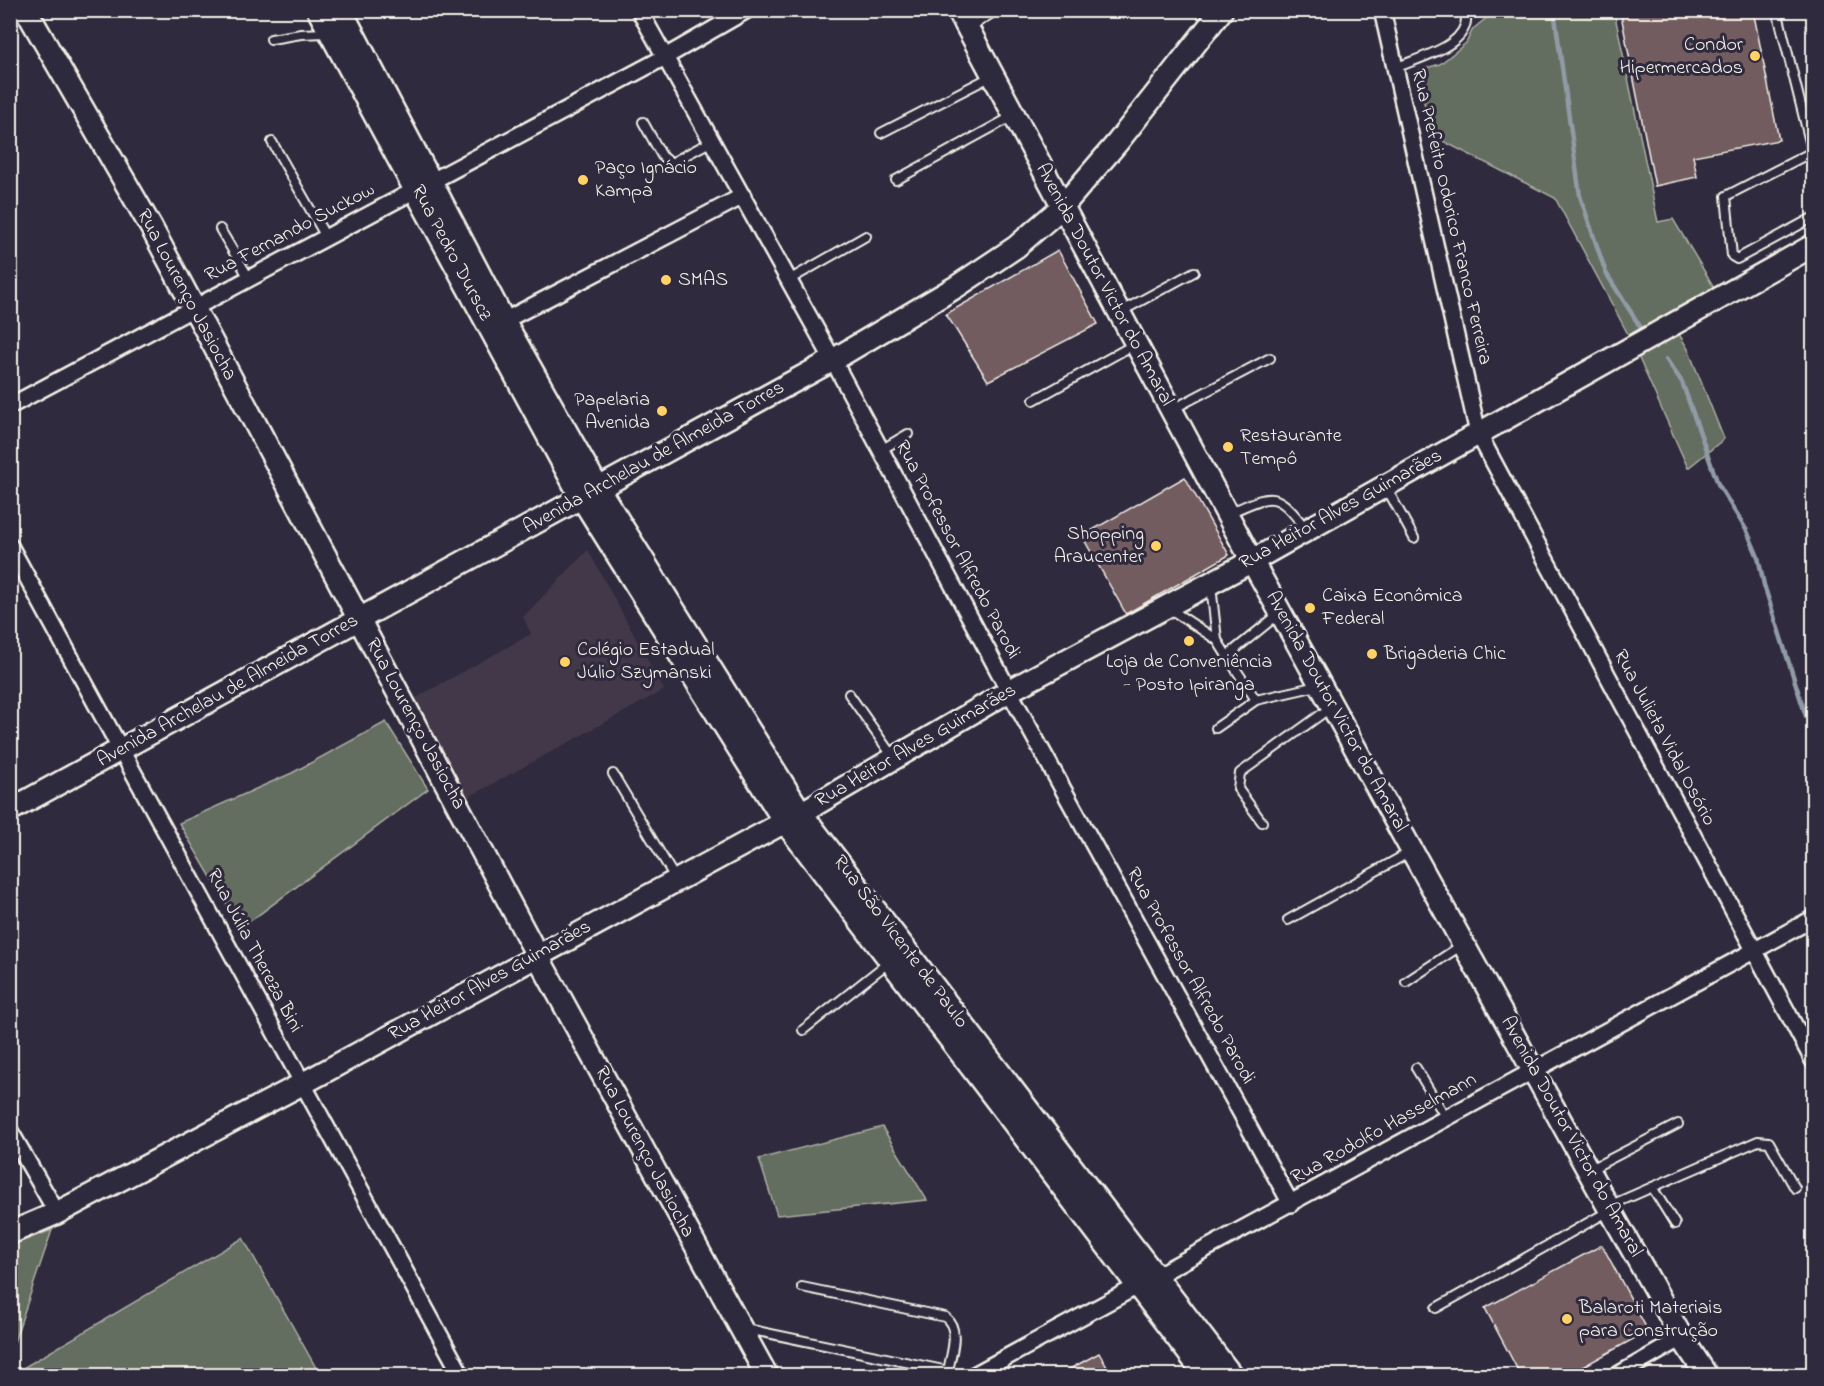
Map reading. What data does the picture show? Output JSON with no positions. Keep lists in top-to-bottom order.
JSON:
{
  "streets": {
    "street": [
      "Rua Prefeito Odorico Franco Ferreira",
      "Rua Fernando Suckow",
      "Rua Pedro Durscz",
      "Avenida Doutor Victor do Amaral",
      "Rua Lourenço Jasiocha",
      "Avenida Archelau de Almeida Torres",
      "Rua Heitor Alves Guimarães",
      "Rua Professor Alfredo Parodi",
      "Rua Julieta Vidal Osório",
      "Rua São Vicente de Paulo",
      "Rua Júlia Thereza Bini",
      "Rua Rodolfo Hasselmann"
    ]
  },
  "crossings": [
    ["Rua Prefeito Odorico Franco Ferreira", "Rua Heitor Alves Guimarães"],
    ["Rua Prefeito Odorico Franco Ferreira", "Rua Julieta Vidal Osório"],
    ["Rua Fernando Suckow", "Rua Pedro Durscz"],
    ["Rua Fernando Suckow", "Rua Lourenço Jasiocha"],
    ["Rua Fernando Suckow", "Rua Professor Alfredo Parodi"],
    ["Rua Pedro Durscz", "Avenida Archelau de Almeida Torres"],
    ["Rua Pedro Durscz", "Rua São Vicente de Paulo"],
    ["Avenida Doutor Victor do Amaral", "Avenida Archelau de Almeida Torres"],
    ["Avenida Doutor Victor do Amaral", "Rua Heitor Alves Guimarães"],
    ["Avenida Doutor Victor do Amaral", "Rua Rodolfo Hasselmann"],
    ["Rua Lourenço Jasiocha", "Avenida Archelau de Almeida Torres"],
    ["Rua Lourenço Jasiocha", "Rua Heitor Alves Guimarães"],
    ["Avenida Archelau de Almeida Torres", "Rua Professor Alfredo Parodi"],
    ["Avenida Archelau de Almeida Torres", "Rua São Vicente de Paulo"],
    ["Avenida Archelau de Almeida Torres", "Rua Júlia Thereza Bini"],
    ["Rua Heitor Alves Guimarães", "Rua Professor Alfredo Parodi"],
    ["Rua Heitor Alves Guimarães", "Rua Julieta Vidal Osório"],
    ["Rua Heitor Alves Guimarães", "Rua São Vicente de Paulo"],
    ["Rua Heitor Alves Guimarães", "Rua Júlia Thereza Bini"],
    ["Rua Professor Alfredo Parodi", "Rua Rodolfo Hasselmann"],
    ["Rua Julieta Vidal Osório", "Rua Rodolfo Hasselmann"],
    ["Rua São Vicente de Paulo", "Rua Rodolfo Hasselmann"]
  ],
  "places": [
    "Condor Hipermercados",
    "Paço Ignácio Kampa",
    "SMAS",
    "Papelaria Avenida",
    "Restaurante Tempô",
    "Shopping Araucenter",
    "Caixa Econômica Federal",
    "Loja de Conveniência - Posto Ipiranga",
    "Brigaderia Chic",
    "Colégio Estadual Júlio Szymanski",
    "Balaroti Materiais para Construção"
  ]
}
